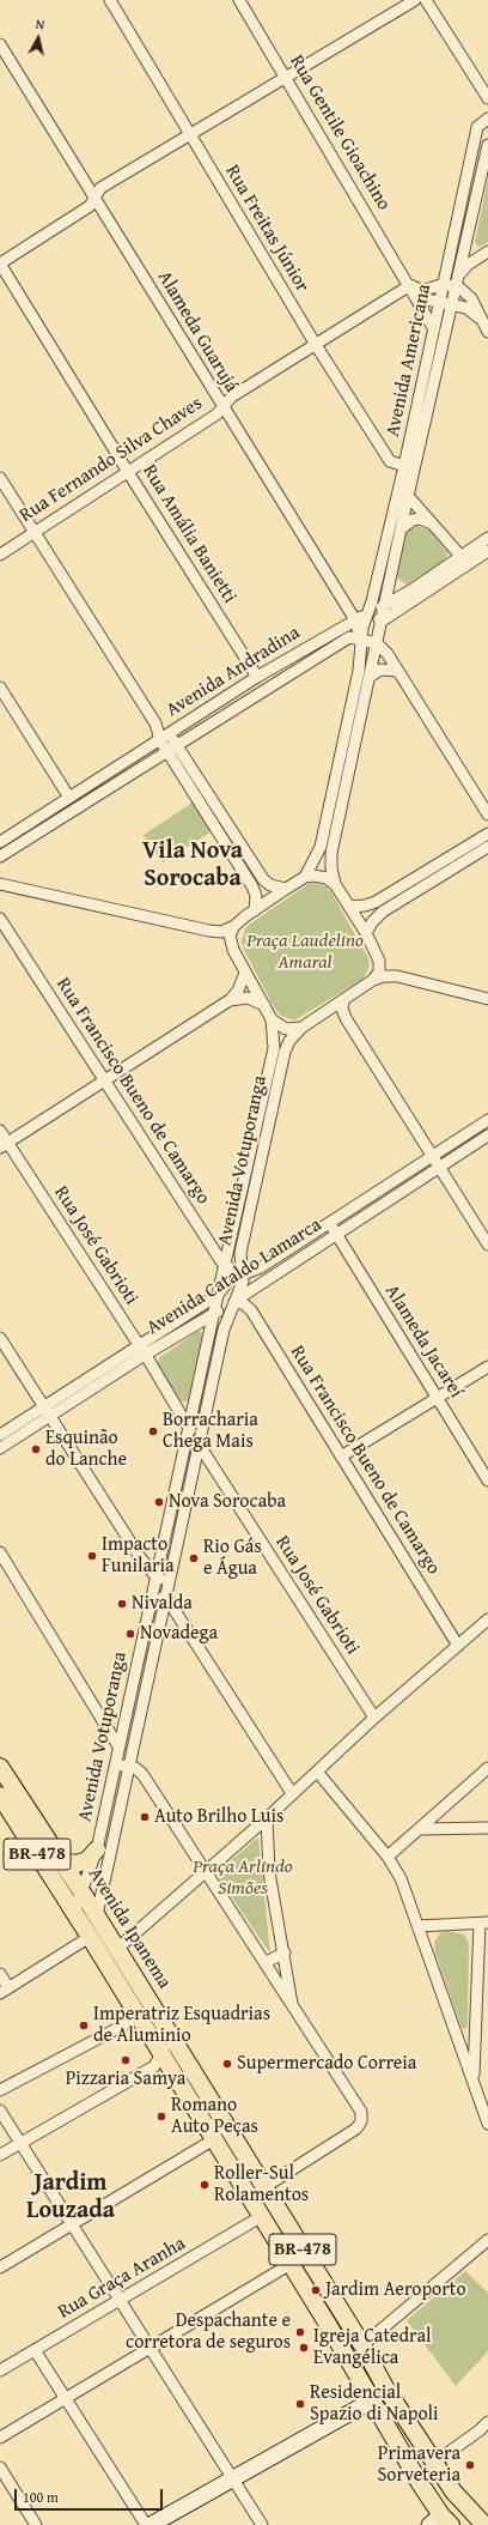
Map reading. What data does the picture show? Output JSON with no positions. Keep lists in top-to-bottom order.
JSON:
{
  "streets": {
    "main road": ["BR-478", "Avenida Ipanema"],
    "street": [
      "Rua Gentile Gioachino",
      "Rua Freitas Júnior",
      "Alameda Guarujá",
      "Avenida Americana",
      "Rua Fernando Silva Chaves",
      "Rua Amália Banietti",
      "Avenida Andradina",
      "Rua Francisco Bueno de Camargo",
      "Avenida Votuporanga",
      "Rua José Gabrioti",
      "Avenida Cataldo Lamarca",
      "Alameda Jacareí",
      "Rua Graça Aranha"
    ]
  },
  "crossings": [
    ["Rua Gentile Gioachino", "Avenida Americana"],
    ["Rua Gentile Gioachino", "Rua Fernando Silva Chaves"],
    ["Rua Freitas Júnior", "Avenida Americana"],
    ["Rua Freitas Júnior", "Rua Fernando Silva Chaves"],
    ["Alameda Guarujá", "Avenida Americana"],
    ["Alameda Guarujá", "Rua Fernando Silva Chaves"],
    ["Alameda Guarujá", "Avenida Andradina"],
    ["Avenida Americana", "Avenida Andradina"],
    ["Avenida Americana", "Avenida Votuporanga"],
    ["Rua Fernando Silva Chaves", "Rua Amália Banietti"],
    ["Rua Amália Banietti", "Avenida Andradina"],
    ["Rua Francisco Bueno de Camargo", "Avenida Votuporanga"],
    ["Rua Francisco Bueno de Camargo", "Avenida Cataldo Lamarca"],
    ["Avenida Votuporanga", "Rua José Gabrioti"],
    ["Avenida Votuporanga", "Avenida Cataldo Lamarca"],
    ["Avenida Votuporanga", "Avenida Ipanema"],
    ["Rua José Gabrioti", "Avenida Cataldo Lamarca"],
    ["Avenida Cataldo Lamarca", "Alameda Jacareí"],
    ["Avenida Ipanema", "Rua Graça Aranha"]
  ],
  "districts": ["Vila Nova Sorocaba", "Jardim Louzada"],
  "parks": ["Praça Laudelino Amaral", "Praça Arlindo Simões"],
  "places": [
    "Borracharia Chega Mais",
    "Esquinão do Lanche",
    "Nova Sorocaba",
    "Impacto Funilaria",
    "Rio Gás e Água",
    "Nivalda",
    "Novadega",
    "Auto Brilho Luis",
    "Imperatriz Esquadrias de Aluminio",
    "Pizzaria Samya",
    "Supermercado Correia",
    "Romano Auto Peças",
    "Roller-Sul Rolamentos",
    "Jardim Aeroporto",
    "Despachante e corretora de seguros",
    "Igreja Catedral Evangélica",
    "Residencial Spazio di Napoli",
    "Primavera Sorveteria"
  ],
  "scale_bar": "100 m",
  "north": "top"
}
